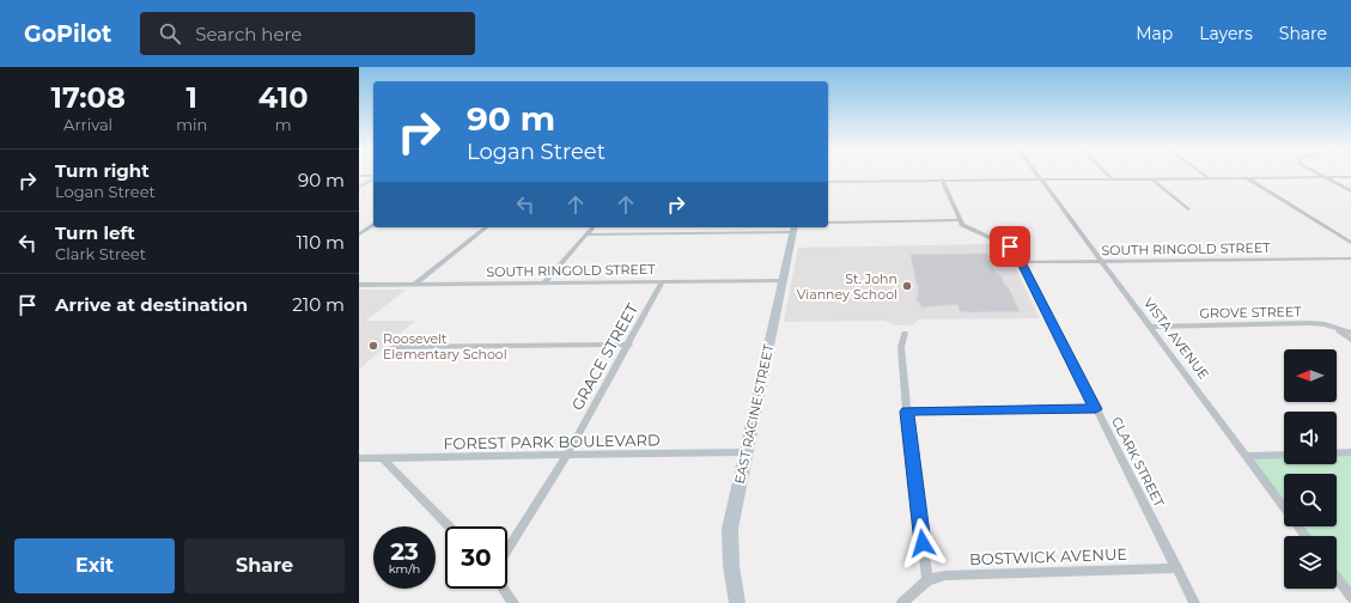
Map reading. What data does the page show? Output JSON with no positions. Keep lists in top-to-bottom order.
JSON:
{
  "streets": {
    "main road": ["EAST RACINE STREET"],
    "street": [
      "SOUTH RINGOLD STREET",
      "GROVE STREET",
      "VISTA AVENUE",
      "GRACE STREET",
      "FOREST PARK BOULEVARD",
      "CLARK STREET",
      "BOSTWICK AVENUE"
    ]
  },
  "crossings": [
    ["SOUTH RINGOLD STREET", "VISTA AVENUE"],
    ["SOUTH RINGOLD STREET", "GRACE STREET"],
    ["SOUTH RINGOLD STREET", "EAST RACINE STREET"],
    ["SOUTH RINGOLD STREET", "CLARK STREET"],
    ["GROVE STREET", "VISTA AVENUE"],
    ["GRACE STREET", "FOREST PARK BOULEVARD"],
    ["EAST RACINE STREET", "FOREST PARK BOULEVARD"],
    ["CLARK STREET", "BOSTWICK AVENUE"]
  ],
  "places": ["St. John Vianney School", "Roosevelt Elementary School"],
  "north": "left",
  "page": {
    "header": "GoPilot",
    "search": "Search here",
    "nav": ["Map", "Layers", "Share"],
    "eta": [
      "17:08",
      "Arrival",
      "1",
      "min",
      "410",
      "m"
    ],
    "turn": ["90 m", "Logan Street"],
    "list": [
      {
        "name": "Turn right",
        "note": "Logan Street",
        "value": "90 m"
      },
      {
        "name": "Turn left",
        "note": "Clark Street",
        "value": "110 m"
      },
      {
        "name": "Arrive at destination",
        "value": "210 m"
      }
    ],
    "speed": "23 km/h",
    "limit": "30",
    "buttons": ["Exit", "Share"]
  }
}
